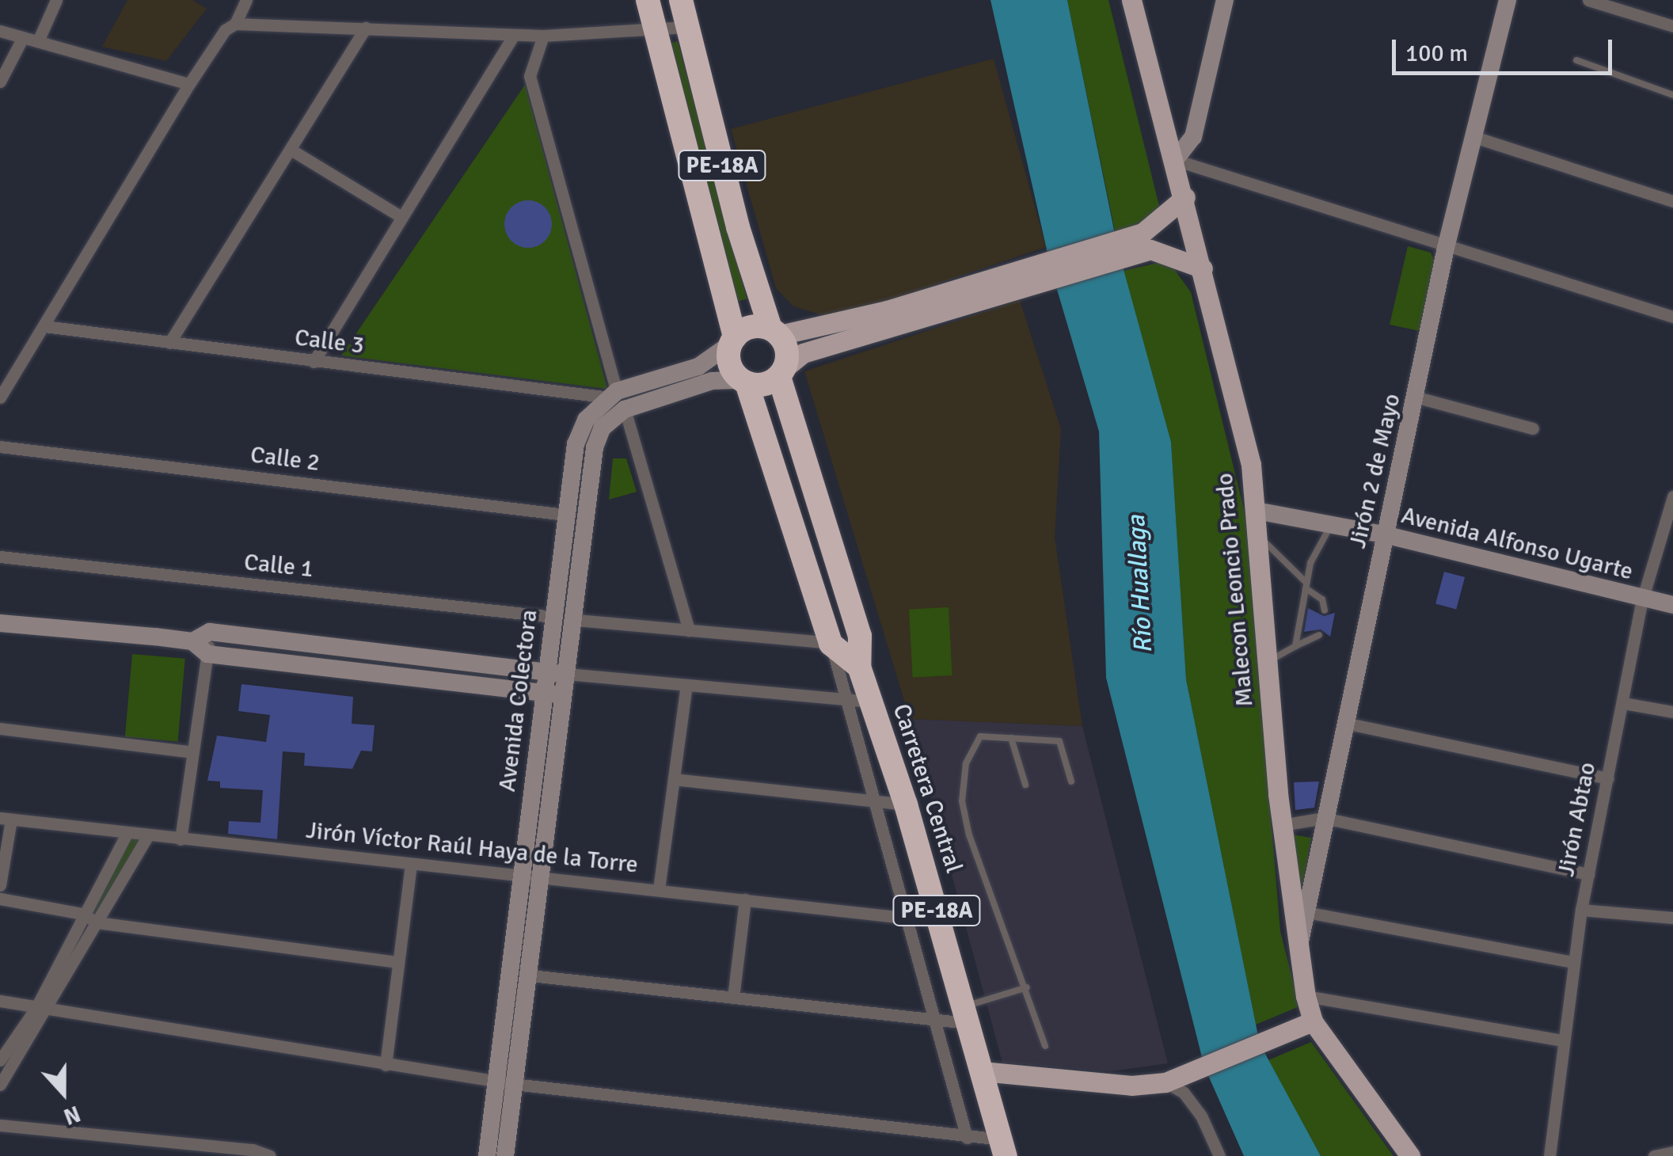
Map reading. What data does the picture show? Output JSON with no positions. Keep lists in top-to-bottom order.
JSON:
{
  "streets": {
    "highway": ["PE-18A", "Carretera Central"],
    "main road": ["Malecon Leoncio Prado"],
    "street": [
      "Calle 3",
      "Calle 2",
      "Jirón 2 de Mayo",
      "Avenida Alfonso Ugarte",
      "Calle 1",
      "Avenida Colectora",
      "Jirón Abtao",
      "Jirón Víctor Raúl Haya de la Torre"
    ]
  },
  "crossings": [
    ["PE-18A", "Avenida Colectora"],
    ["PE-18A", "Carretera Central"],
    ["Calle 3", "Avenida Colectora"],
    ["Calle 2", "Avenida Colectora"],
    ["Jirón 2 de Mayo", "Avenida Alfonso Ugarte"],
    ["Jirón 2 de Mayo", "Malecon Leoncio Prado"],
    ["Avenida Alfonso Ugarte", "Malecon Leoncio Prado"],
    ["Avenida Alfonso Ugarte", "Jirón Abtao"],
    ["Calle 1", "Avenida Colectora"],
    ["Avenida Colectora", "Carretera Central"],
    ["Avenida Colectora", "Jirón Víctor Raúl Haya de la Torre"],
    ["Carretera Central", "Jirón Víctor Raúl Haya de la Torre"]
  ],
  "water": ["Río Huallaga"],
  "scale_bar": "100 m",
  "north": "bottom"
}
